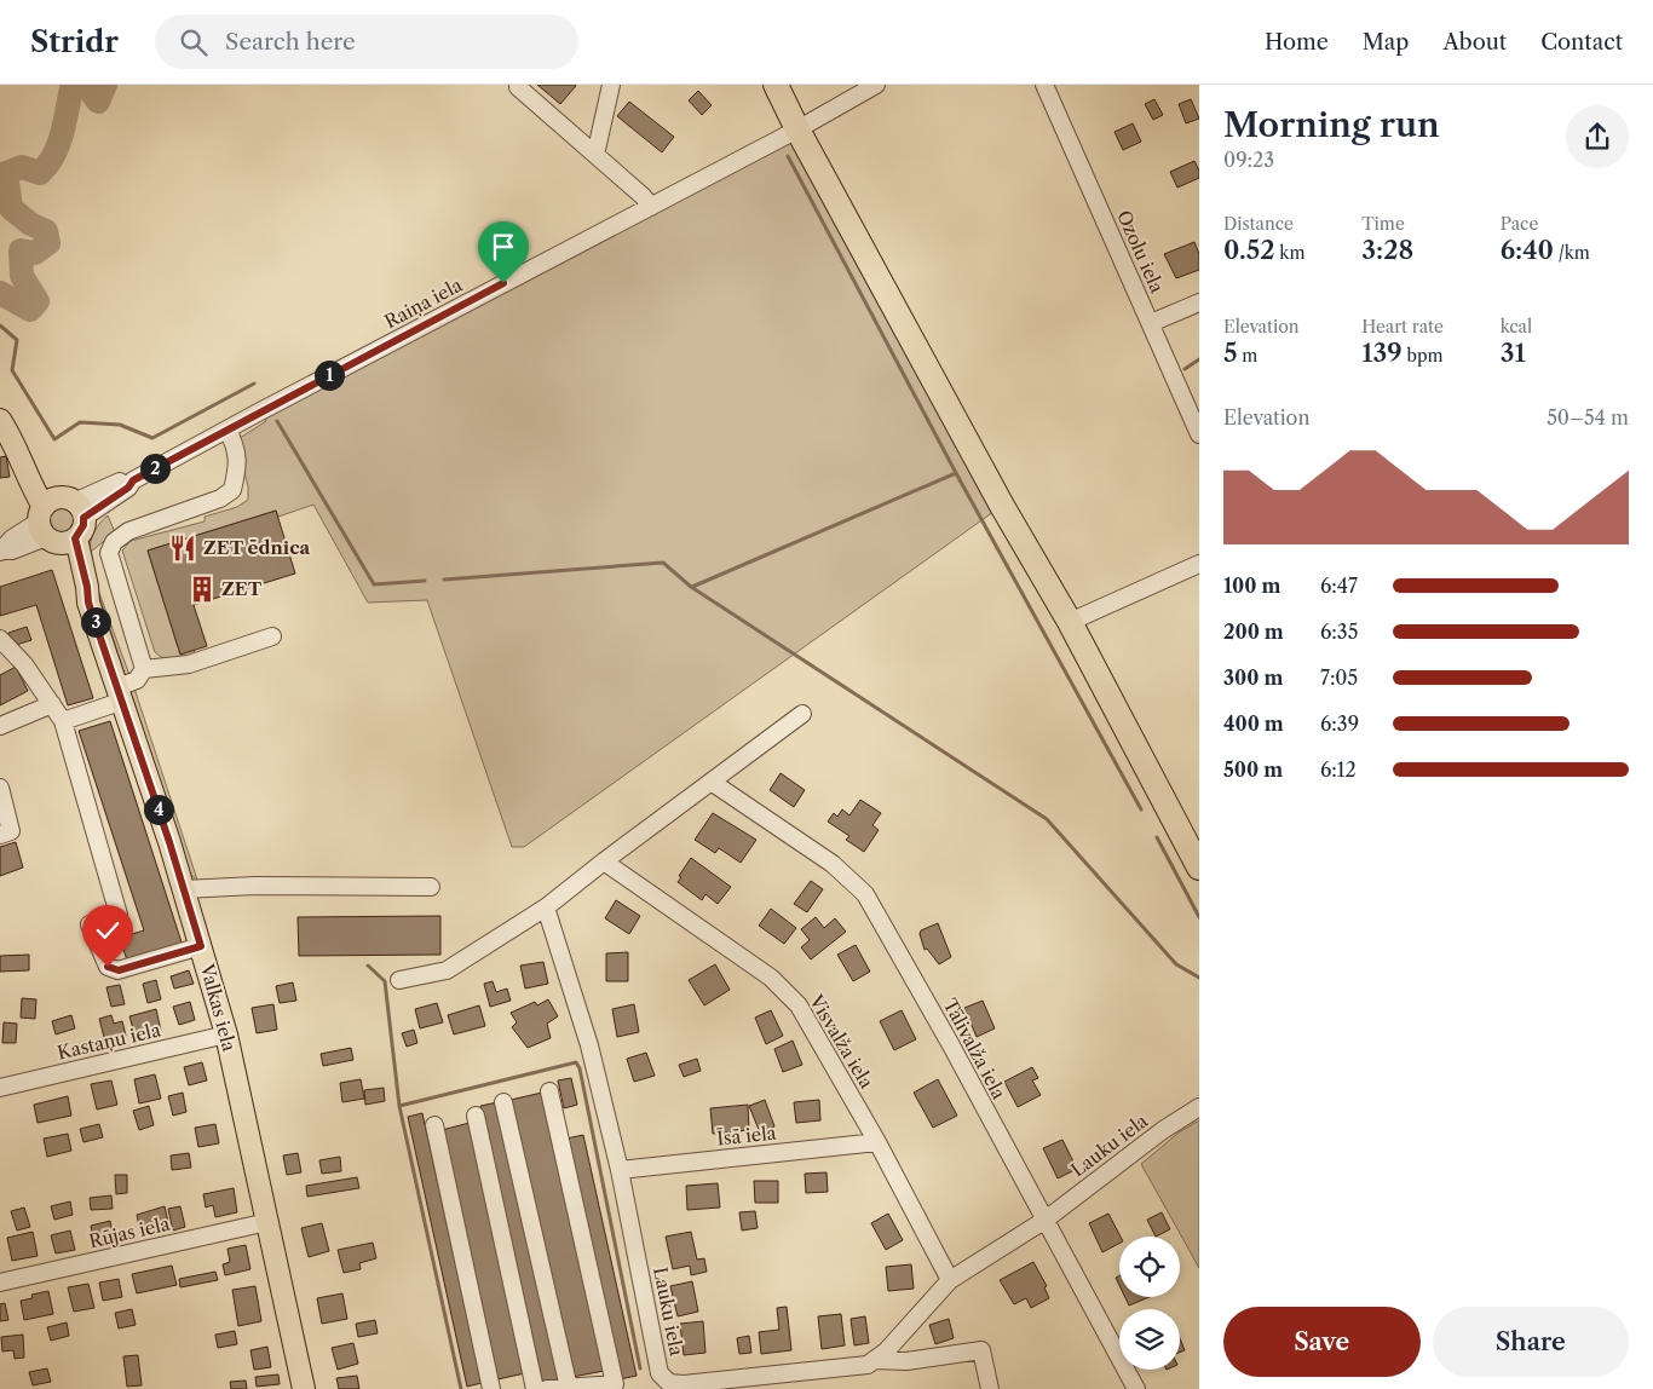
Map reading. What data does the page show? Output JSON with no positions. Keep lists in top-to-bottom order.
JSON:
{
  "streets": {
    "main road": ["Valkas iela"],
    "street": [
      "Ozolu iela",
      "Raiņa iela",
      "Kastaņu iela",
      "Visvalža iela",
      "Tālivalža iela",
      "Īsā iela",
      "Lauku iela",
      "Rūjas iela"
    ]
  },
  "crossings": [
    ["Raiņa iela", "Valkas iela"],
    ["Valkas iela", "Kastaņu iela"],
    ["Valkas iela", "Rūjas iela"],
    ["Visvalža iela", "Īsā iela"],
    ["Visvalža iela", "Lauku iela"],
    ["Tālivalža iela", "Lauku iela"],
    ["Īsā iela", "Lauku iela"]
  ],
  "places": {
    "restaurant": ["ZET ēdnica"],
    "building": ["ZET"]
  },
  "page": {
    "header": "Stridr",
    "search": "Search here",
    "nav": [
      "Home",
      "Map",
      "About",
      "Contact"
    ],
    "heading": ["Morning run", "09:23"],
    "stats": [
      ["Distance", "0.52 km"],
      ["Time", "3:28"],
      ["Pace", "6:40 /km"],
      ["Elevation", "5 m"],
      ["Heart rate", "139 bpm"],
      ["kcal", "31"]
    ],
    "pins": [
      "1",
      "2",
      "3",
      "4"
    ],
    "chart": ["Elevation", "50–54 m"],
    "list": [
      {
        "name": "100 m",
        "note": "6:47"
      },
      {
        "name": "200 m",
        "note": "6:35"
      },
      {
        "name": "300 m",
        "note": "7:05"
      },
      {
        "name": "400 m",
        "note": "6:39"
      },
      {
        "name": "500 m",
        "note": "6:12"
      }
    ],
    "buttons": ["Save", "Share"]
  }
}
